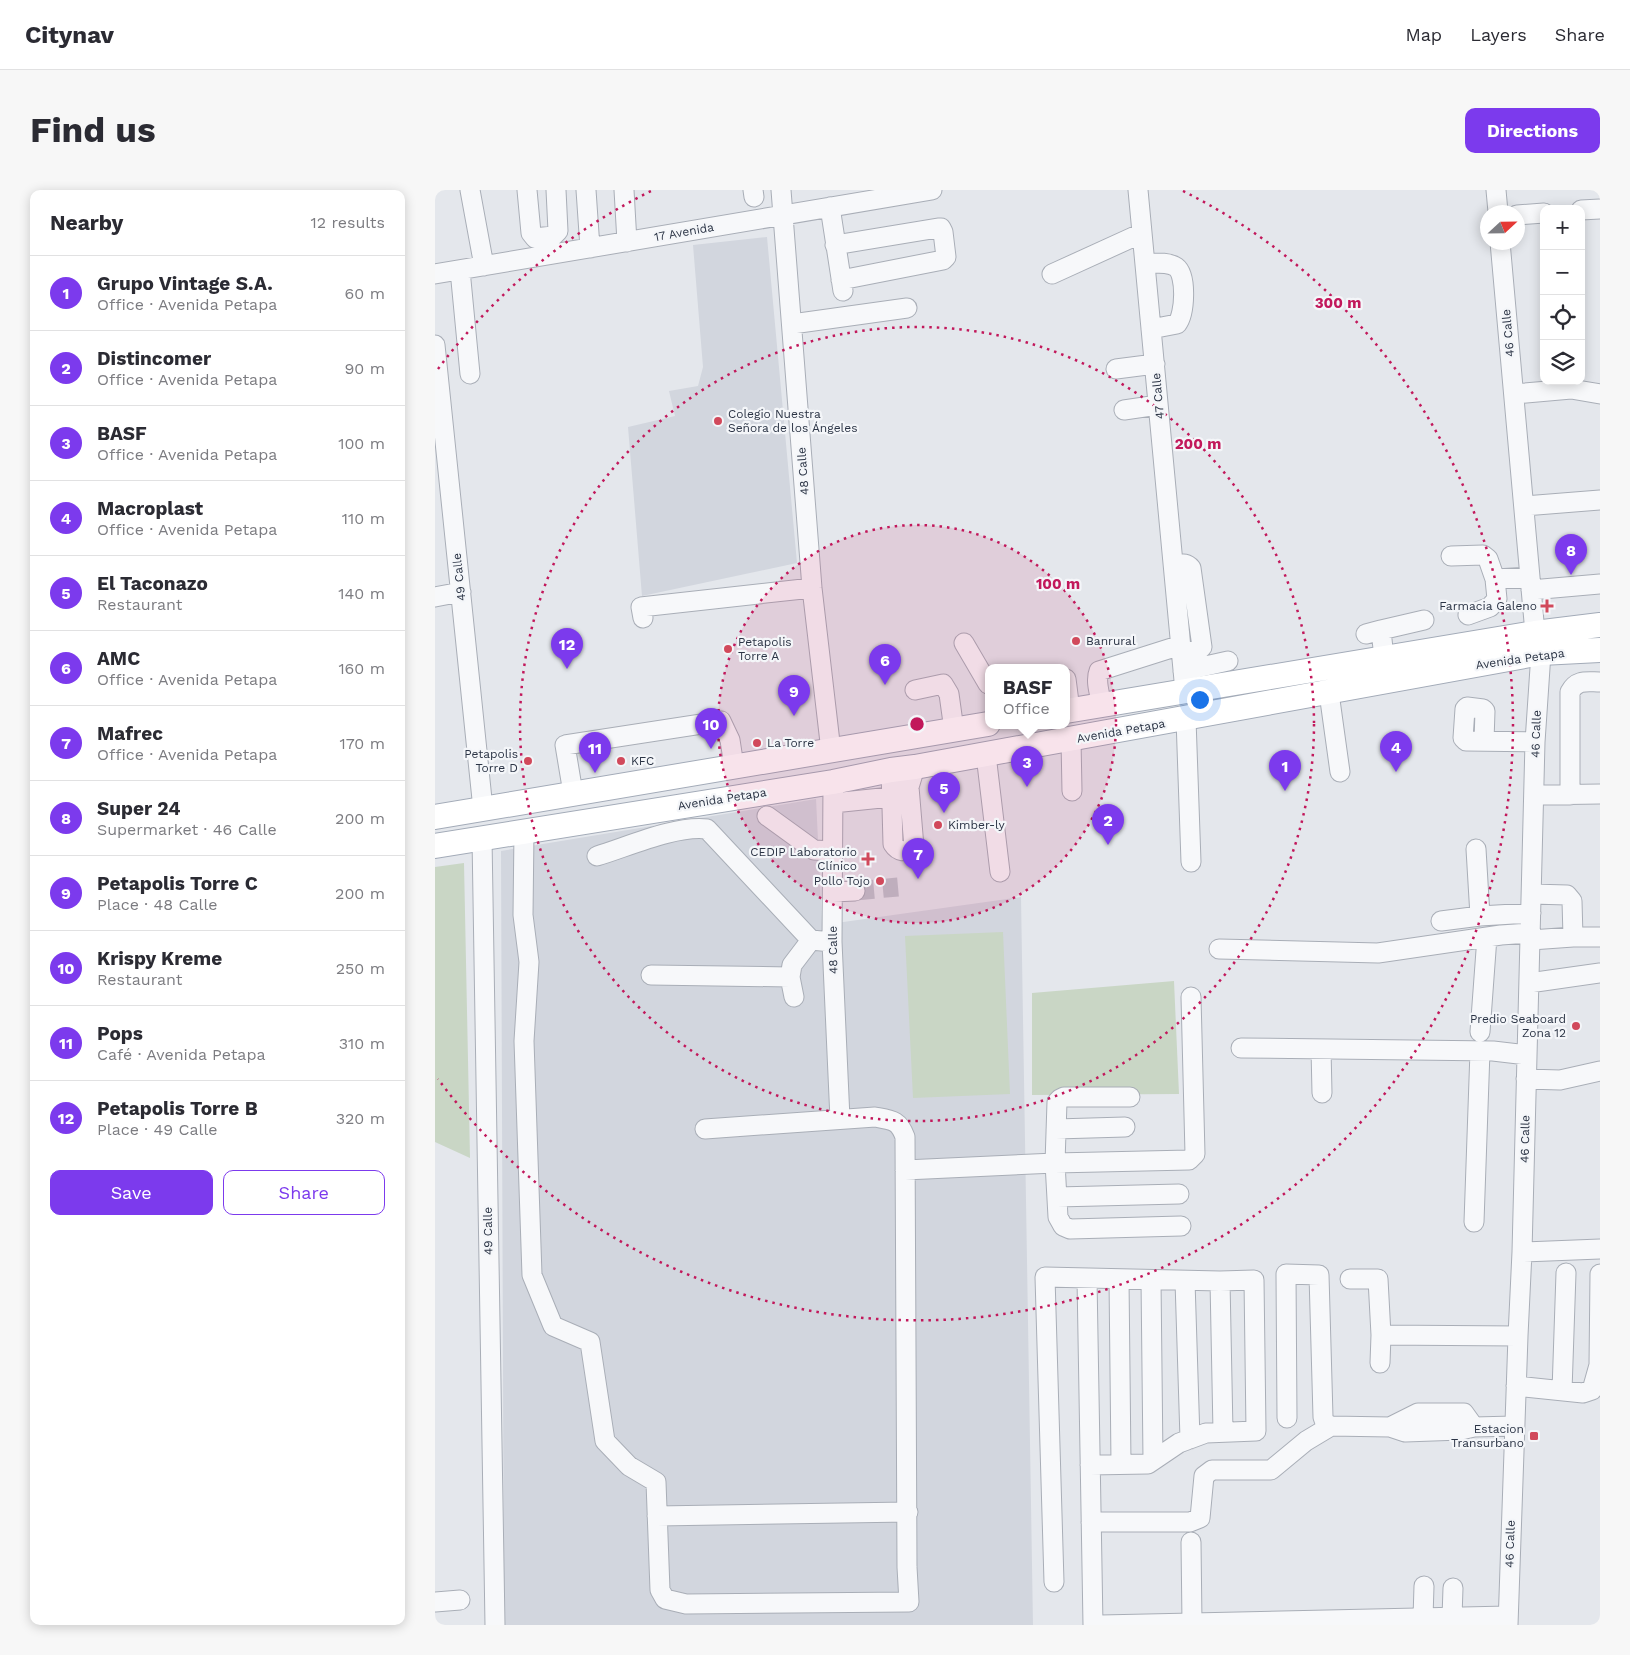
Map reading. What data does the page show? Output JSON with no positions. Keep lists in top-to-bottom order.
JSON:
{
  "streets": {
    "main road": ["Avenida Petapa"],
    "street": [
      "17 Avenida",
      "46 Calle",
      "47 Calle",
      "48 Calle",
      "49 Calle"
    ]
  },
  "crossings": [
    ["17 Avenida", "48 Calle"],
    ["46 Calle", "Avenida Petapa"],
    ["47 Calle", "Avenida Petapa"],
    ["48 Calle", "Avenida Petapa"],
    ["49 Calle", "Avenida Petapa"]
  ],
  "places": {
    "other": [
      "Colegio Nuestra Señora de los Ángeles",
      "Banrural",
      "Petapolis Torre A",
      "La Torre",
      "Petapolis Torre D",
      "KFC",
      "Kimber-ly",
      "Pollo Tojo",
      "Predio Seaboard Zona 12"
    ],
    "health": ["Farmacia Galeno", "CEDIP Laboratorio Clínico"],
    "transit": ["Estacion Transurbano"]
  },
  "north": "right",
  "page": {
    "header": "Citynav",
    "nav": ["Map", "Layers", "Share"],
    "buttons": [
      "Directions",
      ["Save", "Share"]
    ],
    "title": "Find us",
    "heading": ["Nearby", "12 results"],
    "map_buttons": ["+", "−"],
    "list": [
      {
        "mark": "1",
        "name": "Grupo Vintage S.A.",
        "note": "Office · Avenida Petapa",
        "value": "60 m"
      },
      {
        "mark": "2",
        "name": "Distincomer",
        "note": "Office · Avenida Petapa",
        "value": "90 m"
      },
      {
        "mark": "3",
        "name": "BASF",
        "note": "Office · Avenida Petapa",
        "value": "100 m"
      },
      {
        "mark": "4",
        "name": "Macroplast",
        "note": "Office · Avenida Petapa",
        "value": "110 m"
      },
      {
        "mark": "5",
        "name": "El Taconazo",
        "note": "Restaurant",
        "value": "140 m"
      },
      {
        "mark": "6",
        "name": "AMC",
        "note": "Office · Avenida Petapa",
        "value": "160 m"
      },
      {
        "mark": "7",
        "name": "Mafrec",
        "note": "Office · Avenida Petapa",
        "value": "170 m"
      },
      {
        "mark": "8",
        "name": "Super 24",
        "note": "Supermarket · 46 Calle",
        "value": "200 m"
      },
      {
        "mark": "9",
        "name": "Petapolis Torre C",
        "note": "Place · 48 Calle",
        "value": "200 m"
      },
      {
        "mark": "10",
        "name": "Krispy Kreme",
        "note": "Restaurant",
        "value": "250 m"
      },
      {
        "mark": "11",
        "name": "Pops",
        "note": "Café · Avenida Petapa",
        "value": "310 m"
      },
      {
        "mark": "12",
        "name": "Petapolis Torre B",
        "note": "Place · 49 Calle",
        "value": "320 m"
      }
    ],
    "pins": [
      "8",
      "12",
      "6",
      "9",
      "10",
      "4",
      "11",
      "3",
      "1",
      "5",
      "2",
      "7"
    ],
    "popup": ["BASF", "Office"]
  },
  "rings": ["300 m", "200 m", "100 m"]
}
